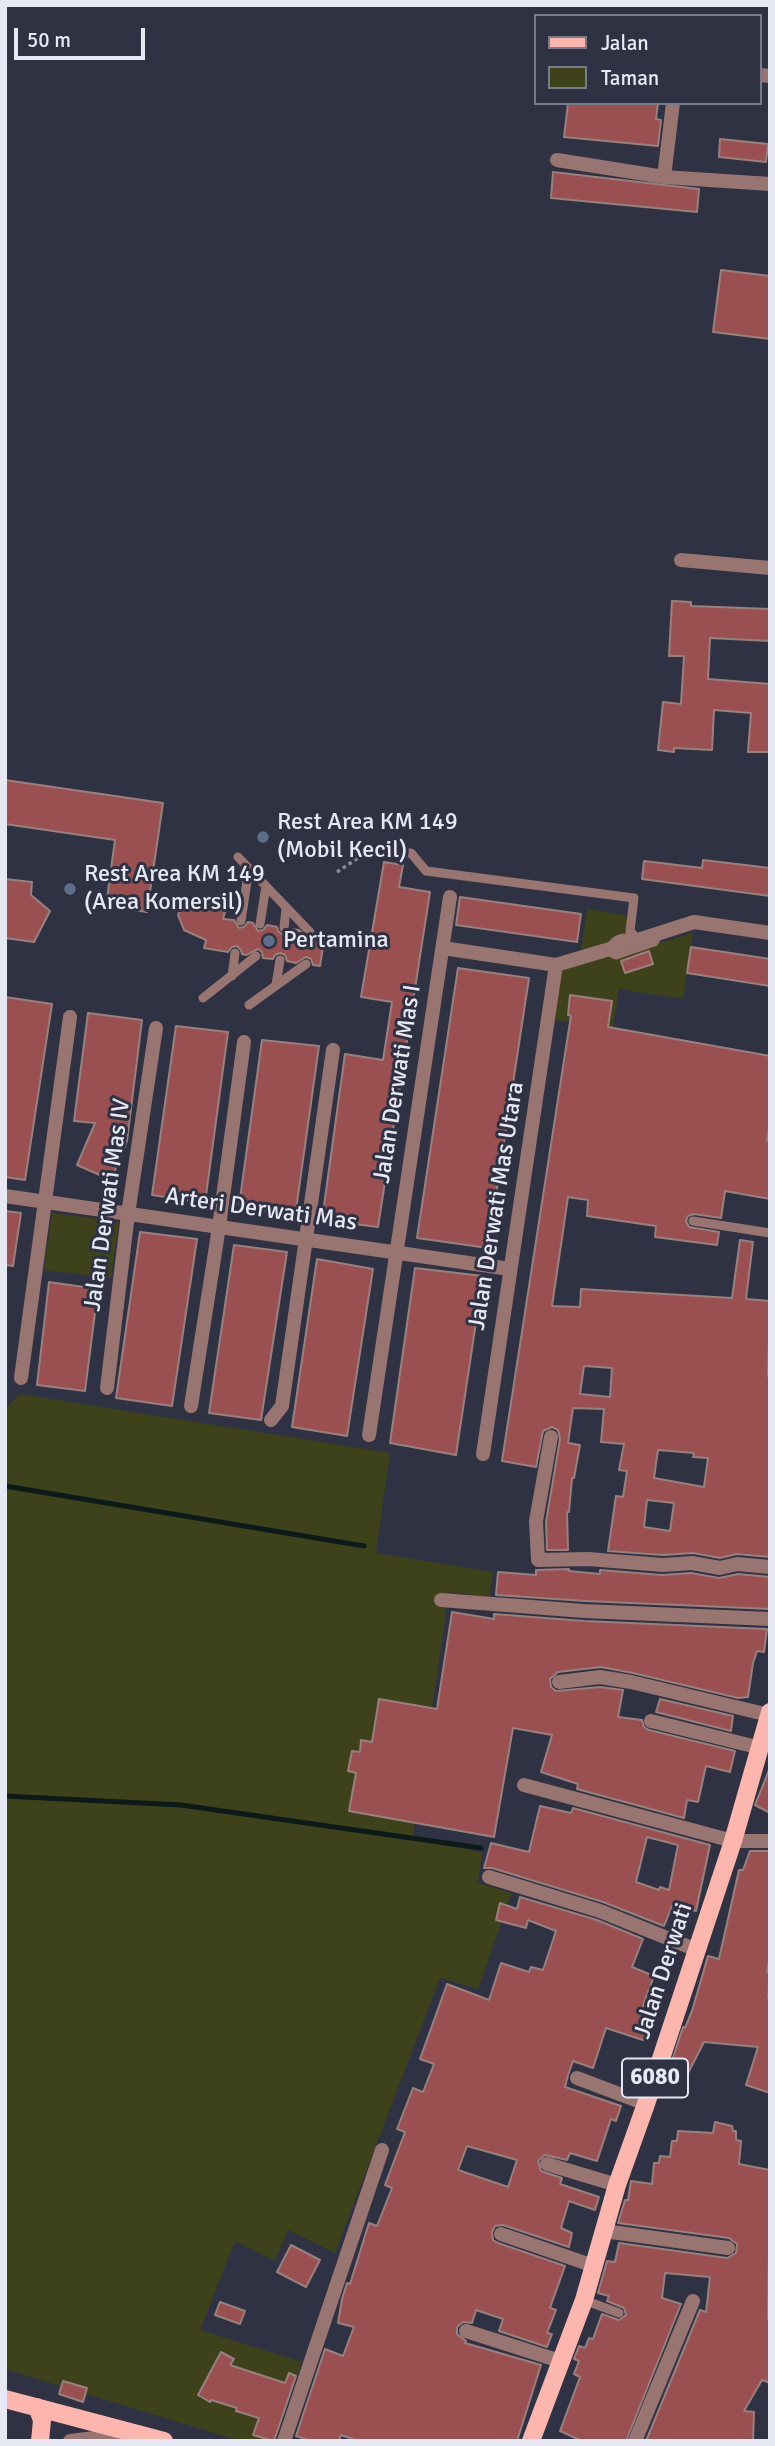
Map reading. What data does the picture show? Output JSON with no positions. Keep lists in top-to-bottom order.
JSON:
{
  "streets": {
    "main road": ["Jalan Derwati", "6080"],
    "street": [
      "Jalan Derwati Mas I",
      "Jalan Derwati Mas IV",
      "Jalan Derwati Mas Utara",
      "Arteri Derwati Mas"
    ]
  },
  "crossings": [
    ["Jalan Derwati Mas I", "Arteri Derwati Mas"],
    ["Jalan Derwati Mas IV", "Arteri Derwati Mas"],
    ["Jalan Derwati Mas Utara", "Arteri Derwati Mas"]
  ],
  "places": ["Rest Area KM 149 (Mobil Kecil)", "Rest Area KM 149 (Area Komersil)", "Pertamina"],
  "legend": ["Jalan", "Taman"],
  "scale_bar": "50 m"
}
